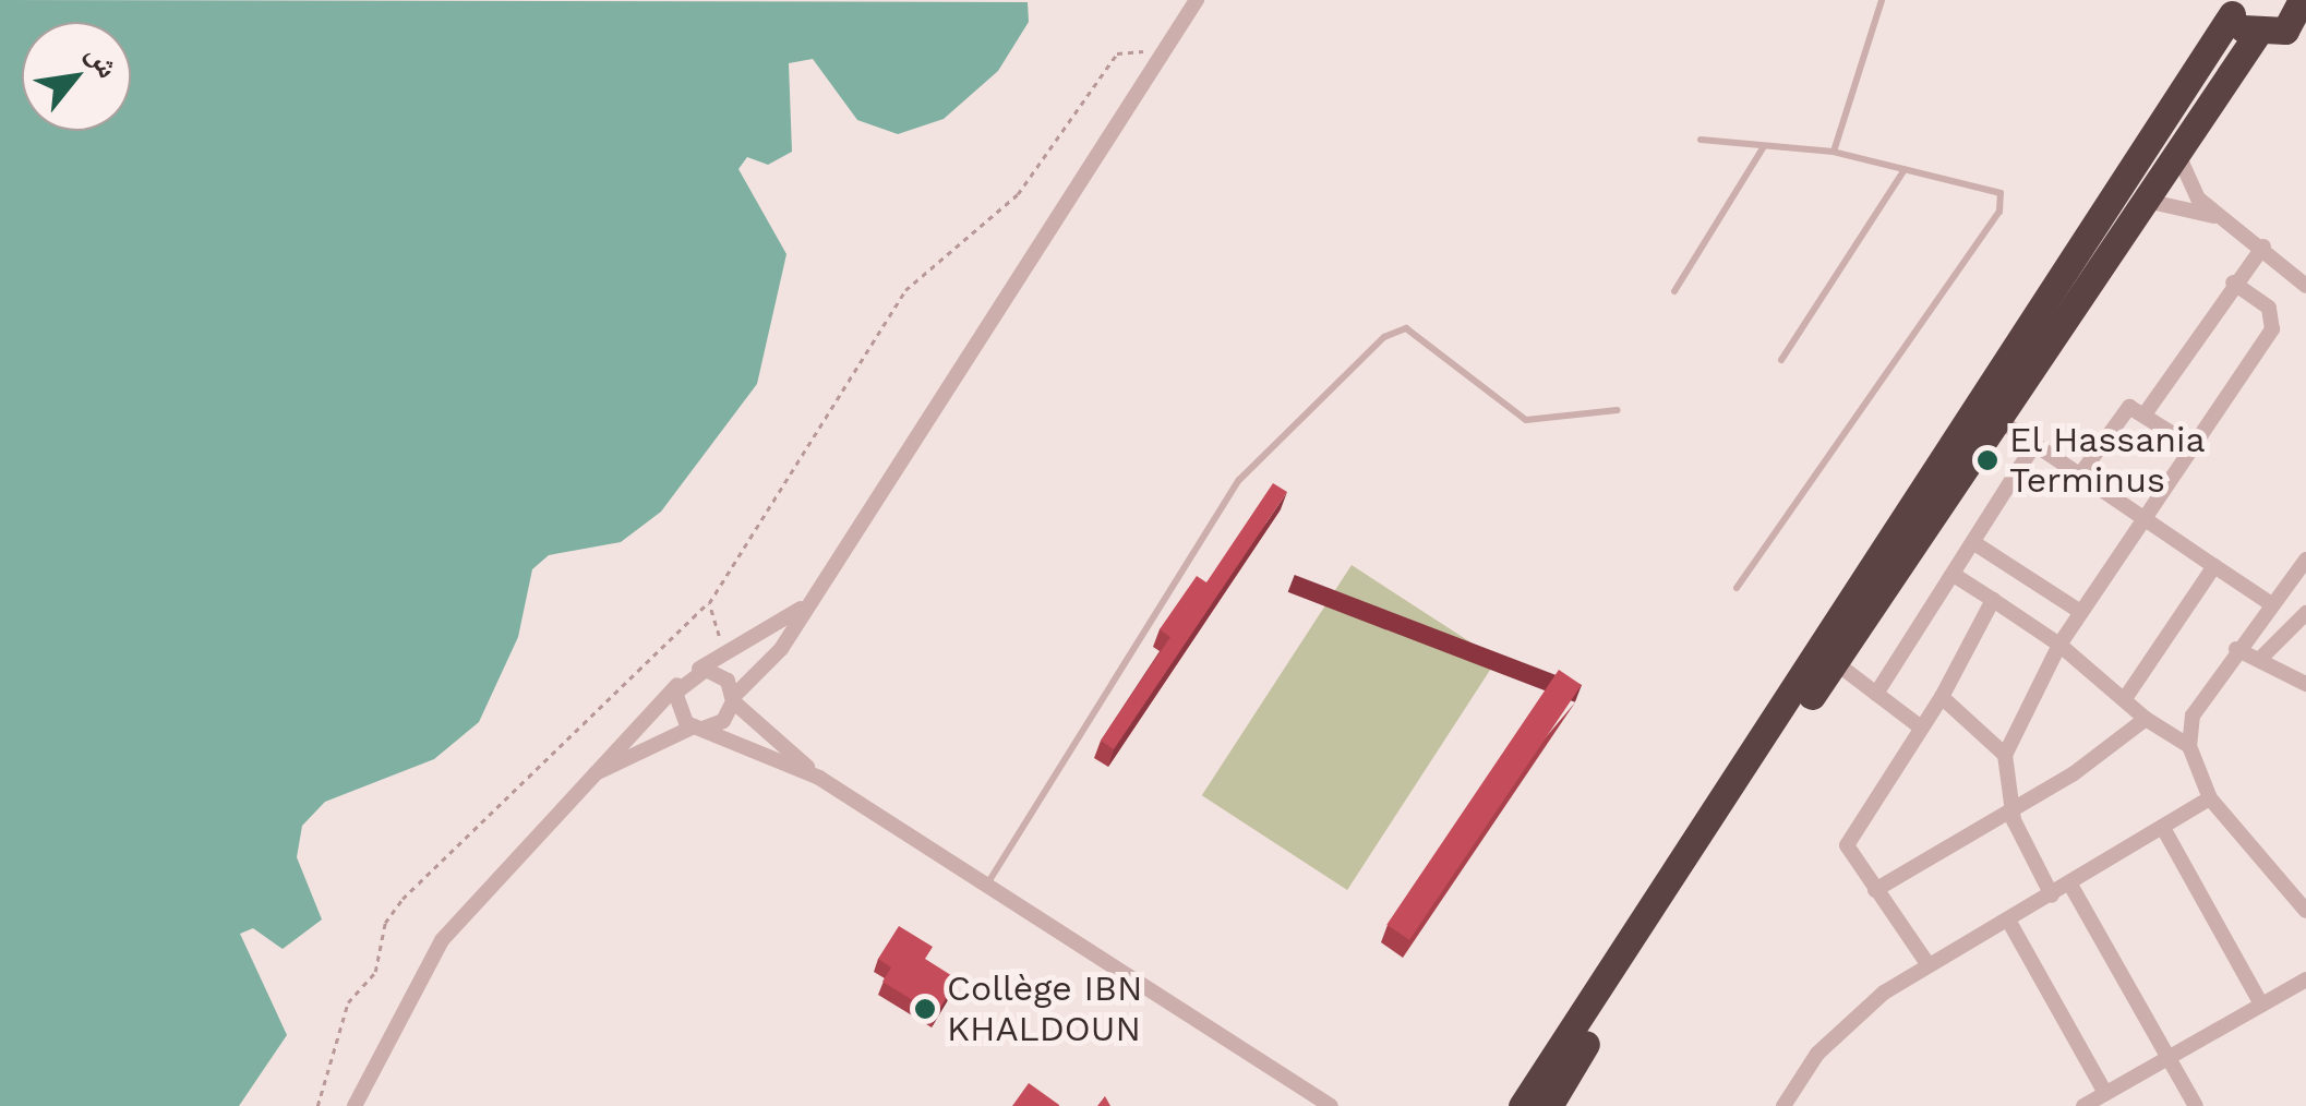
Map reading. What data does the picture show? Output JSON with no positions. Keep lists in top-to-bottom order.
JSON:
{
  "places": ["El Hassania Terminus", "Collège IBN KHALDOUN"],
  "north": "top right"
}
